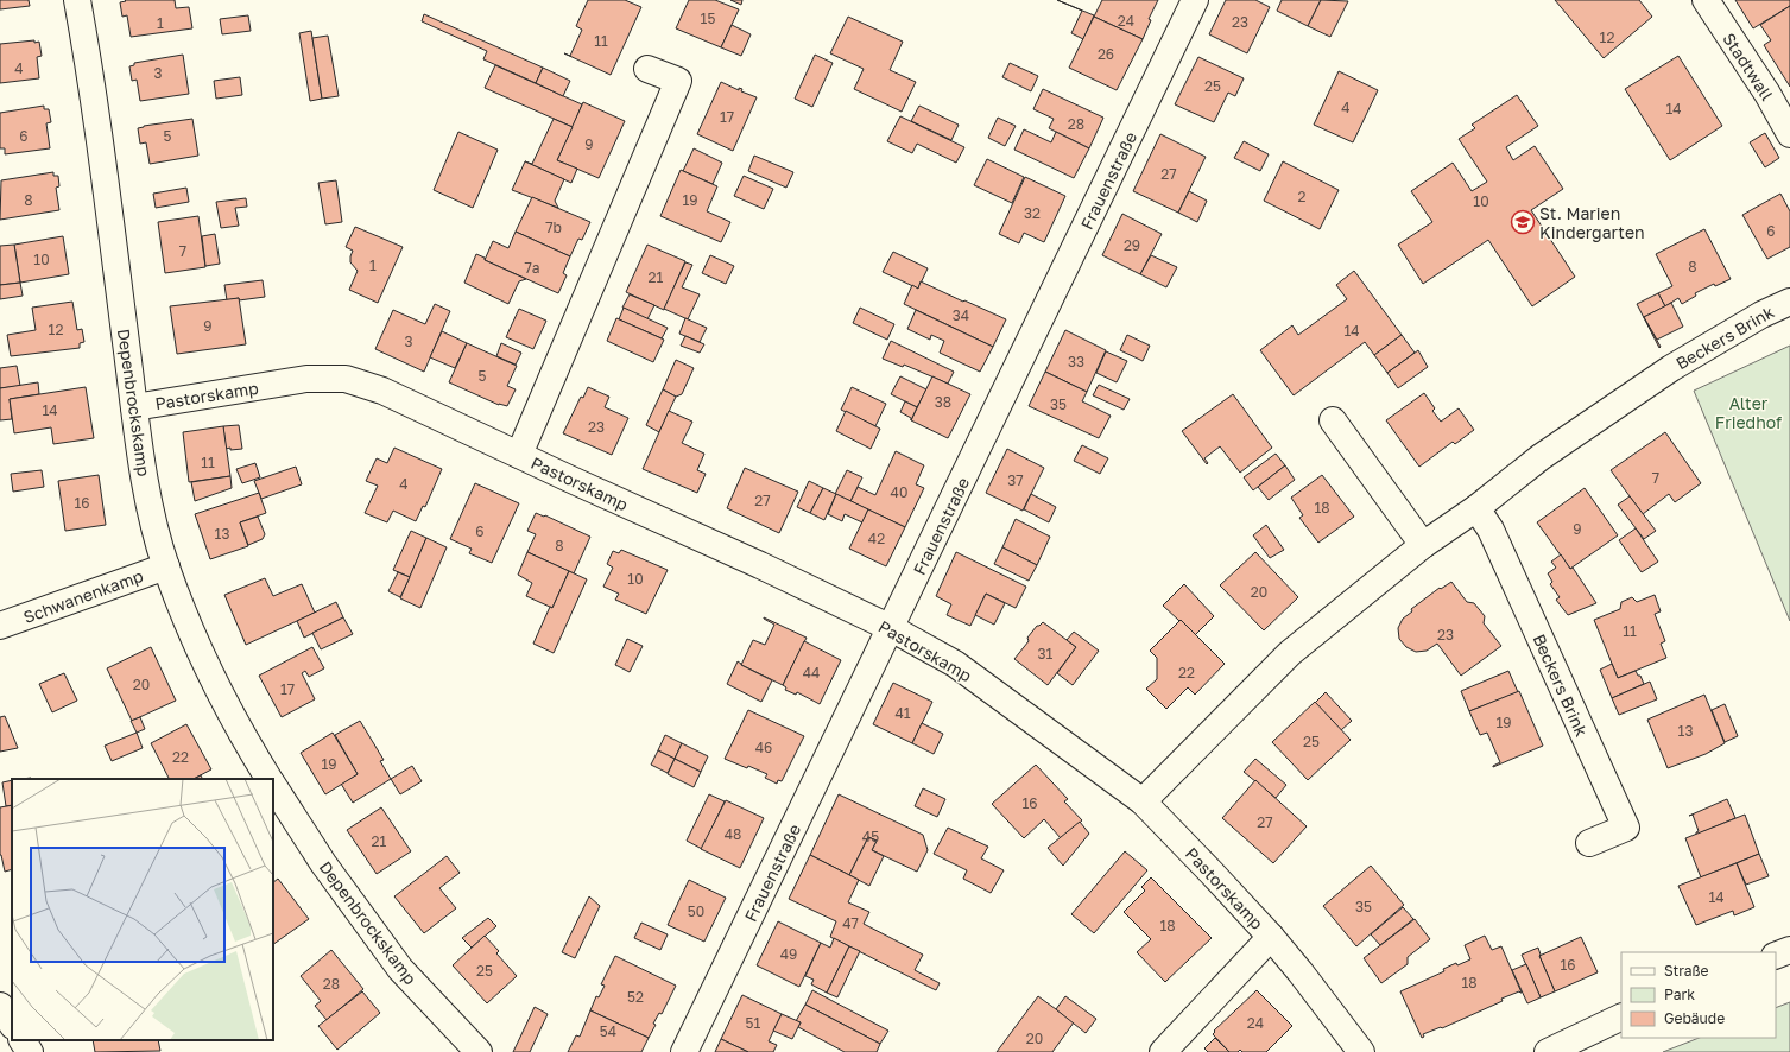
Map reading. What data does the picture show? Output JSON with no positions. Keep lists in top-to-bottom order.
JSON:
{
  "streets": {
    "street": [
      "Stadtwall",
      "Frauenstraße",
      "Beckers Brink",
      "Pastorskamp",
      "Depenbrockskamp",
      "Schwanenkamp"
    ]
  },
  "crossings": [
    ["Frauenstraße", "Pastorskamp"],
    ["Beckers Brink", "Pastorskamp"],
    ["Pastorskamp", "Depenbrockskamp"],
    ["Depenbrockskamp", "Schwanenkamp"]
  ],
  "parks": ["Alter Friedhof"],
  "places": {
    "school or university": ["St. Marien Kindergarten"]
  },
  "house_numbers": [
    "15",
    "24",
    "23",
    "1",
    "12",
    "11",
    "26",
    "4",
    "3",
    "25",
    "4",
    "14",
    "17",
    "28",
    "6",
    "5",
    "9",
    "27",
    "2",
    "8",
    "19",
    "10",
    "32",
    "7b",
    "6",
    "29",
    "7",
    "10",
    "1",
    "8",
    "7a",
    "21",
    "34",
    "9",
    "12",
    "14",
    "3",
    "33",
    "5",
    "38",
    "35",
    "14",
    "23",
    "11",
    "7",
    "37",
    "4",
    "40",
    "27",
    "16",
    "18",
    "9",
    "6",
    "13",
    "42",
    "8",
    "10",
    "20",
    "11",
    "23",
    "31",
    "44",
    "22",
    "20",
    "17",
    "41",
    "19",
    "13",
    "25",
    "46",
    "22",
    "19",
    "16",
    "27",
    "48",
    "45",
    "21",
    "14",
    "35",
    "50",
    "47",
    "18",
    "49",
    "16",
    "25",
    "18",
    "28",
    "52",
    "51",
    "24",
    "54",
    "20"
  ],
  "legend": ["Straße", "Park", "Gebäude"]
}
